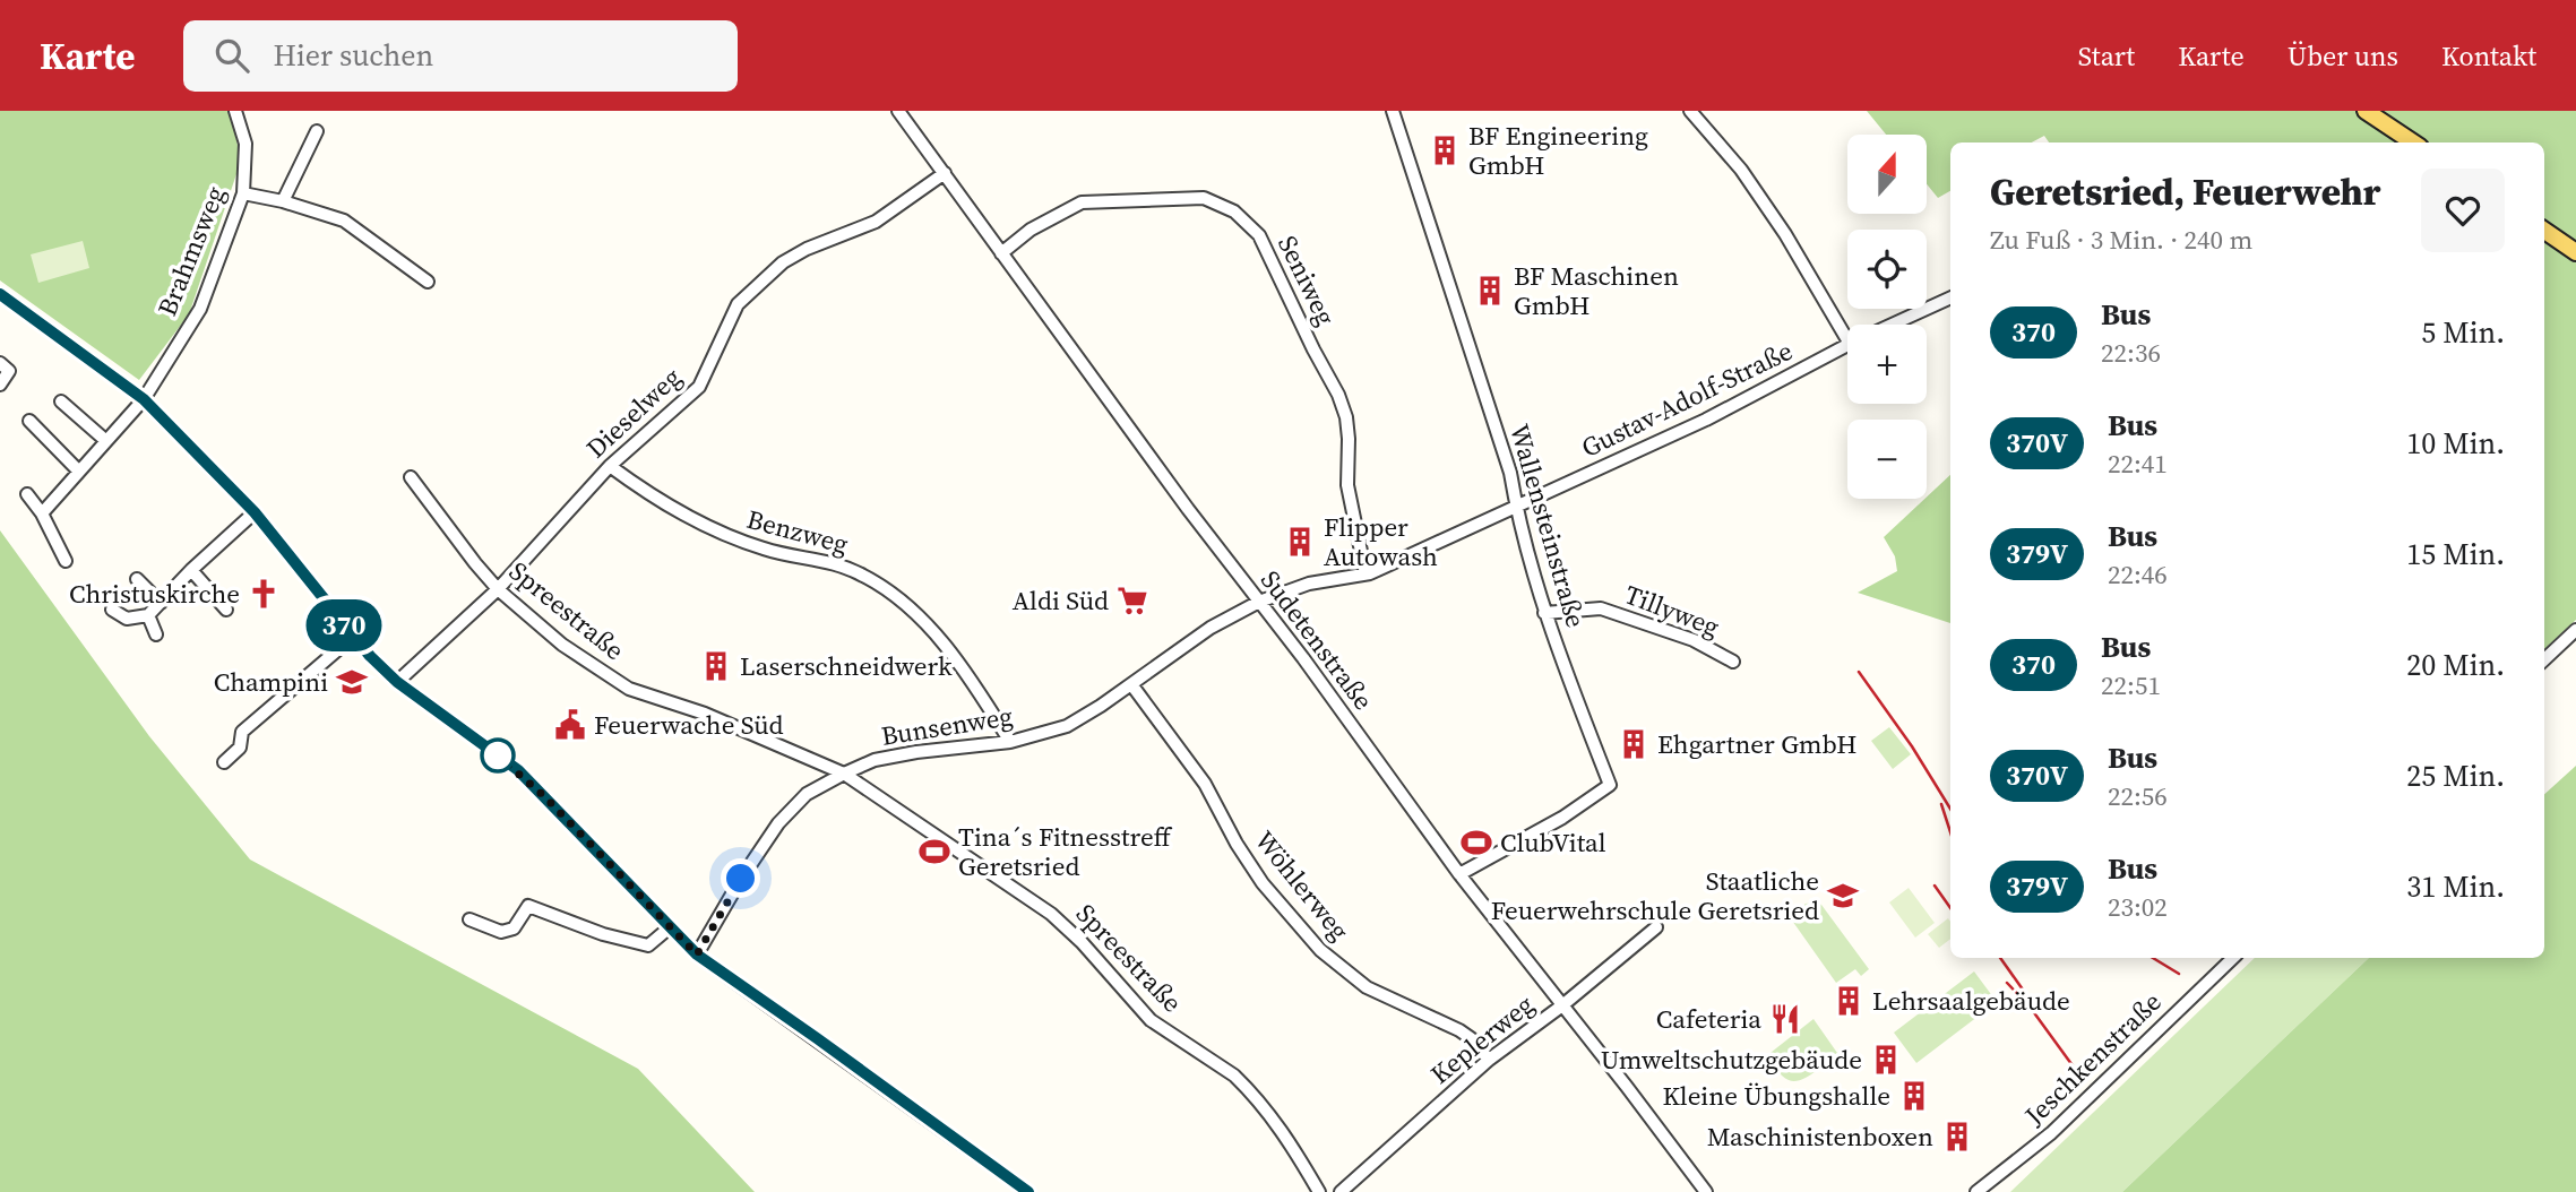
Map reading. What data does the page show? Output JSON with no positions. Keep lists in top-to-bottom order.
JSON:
{
  "streets": {
    "street": [
      "Brahmsweg",
      "Seniweg",
      "Gustav-Adolf-Straße",
      "Dieselweg",
      "Wallensteinstraße",
      "Benzweg",
      "Spreestraße",
      "Tillyweg",
      "Sudetenstraße",
      "Bunsenweg",
      "Wöhlerweg",
      "Keplerweg",
      "Jeschkenstraße"
    ]
  },
  "crossings": [
    ["Seniweg", "Gustav-Adolf-Straße"],
    ["Seniweg", "Sudetenstraße"],
    ["Gustav-Adolf-Straße", "Wallensteinstraße"],
    ["Gustav-Adolf-Straße", "Sudetenstraße"],
    ["Gustav-Adolf-Straße", "Bunsenweg"],
    ["Dieselweg", "Benzweg"],
    ["Dieselweg", "Spreestraße"],
    ["Dieselweg", "Sudetenstraße"],
    ["Wallensteinstraße", "Tillyweg"],
    ["Wallensteinstraße", "Sudetenstraße"],
    ["Benzweg", "Bunsenweg"],
    ["Spreestraße", "Bunsenweg"],
    ["Sudetenstraße", "Bunsenweg"],
    ["Sudetenstraße", "Keplerweg"],
    ["Bunsenweg", "Wöhlerweg"],
    ["Wöhlerweg", "Keplerweg"]
  ],
  "places": {
    "building": [
      "BF Engineering GmbH",
      "BF Maschinen GmbH",
      "Flipper Autowash",
      "Laserschneidwerk",
      "Ehgartner GmbH",
      "Lehrsaalgebäude",
      "Umweltschutzgebäude",
      "Kleine Übungshalle",
      "Maschinistenboxen"
    ],
    "church": ["Christuskirche"],
    "supermarket": ["Aldi Süd"],
    "school or university": ["Champini", "Staatliche Feuerwehrschule Geretsried"],
    "public building": ["Feuerwache Süd"],
    "sports": ["ClubVital", "Tina´s Fitnesstreff Geretsried"],
    "restaurant": ["Cafeteria"]
  },
  "lines": ["bus line 370"],
  "north": "top",
  "page": {
    "header": "Karte",
    "search": "Hier suchen",
    "nav": [
      "Start",
      "Karte",
      "Über uns",
      "Kontakt"
    ],
    "on_map": "370",
    "map_buttons": ["+", "−"],
    "heading": ["Geretsried, Feuerwehr", "Zu Fuß · 3 Min. · 240 m"],
    "list": [
      {
        "mark": "370",
        "name": "Bus",
        "note": "22:36",
        "value": "5 Min."
      },
      {
        "mark": "370V",
        "name": "Bus",
        "note": "22:41",
        "value": "10 Min."
      },
      {
        "mark": "379V",
        "name": "Bus",
        "note": "22:46",
        "value": "15 Min."
      },
      {
        "mark": "370",
        "name": "Bus",
        "note": "22:51",
        "value": "20 Min."
      },
      {
        "mark": "370V",
        "name": "Bus",
        "note": "22:56",
        "value": "25 Min."
      },
      {
        "mark": "379V",
        "name": "Bus",
        "note": "23:02",
        "value": "31 Min."
      }
    ]
  }
}
